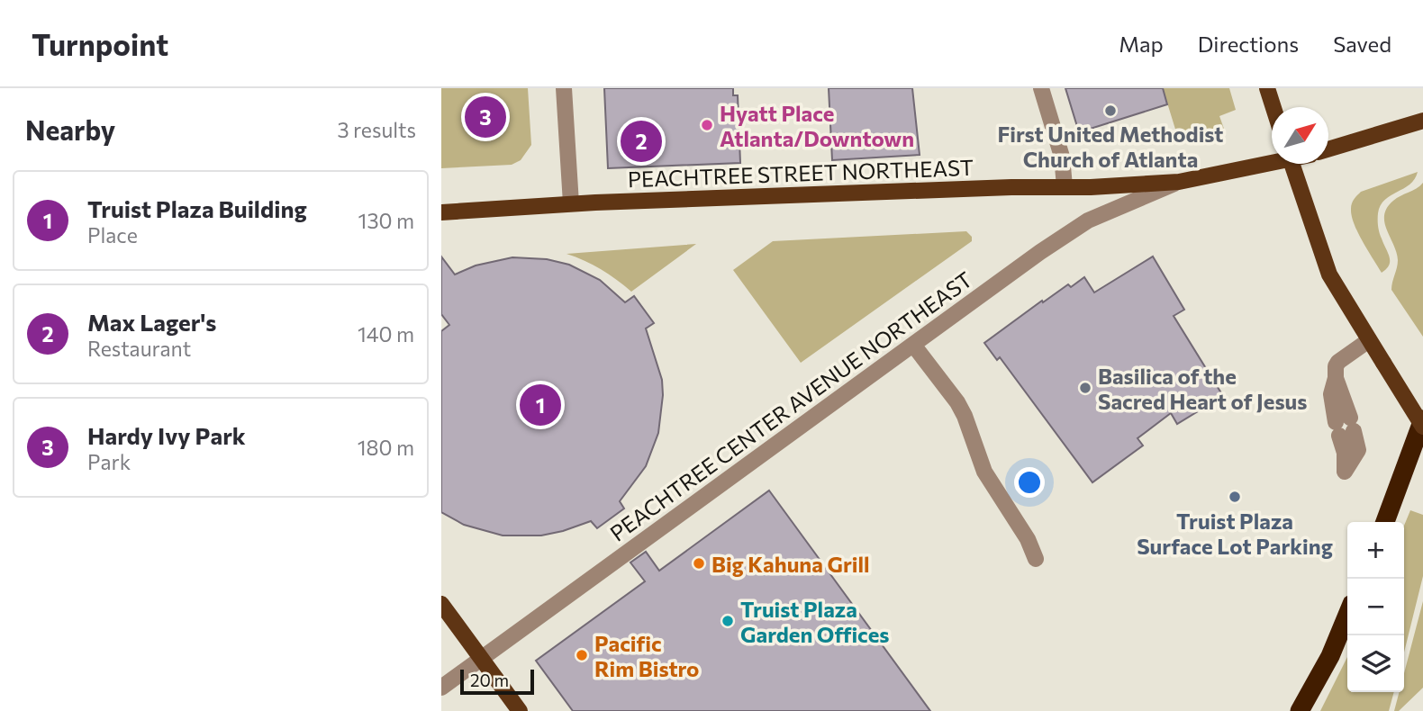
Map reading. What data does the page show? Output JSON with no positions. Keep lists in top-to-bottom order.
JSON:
{
  "streets": {
    "main road": ["PEACHTREE STREET NORTHEAST"],
    "street": ["PEACHTREE CENTER AVENUE NORTHEAST"]
  },
  "crossings": [
    ["PEACHTREE STREET NORTHEAST", "PEACHTREE CENTER AVENUE NORTHEAST"]
  ],
  "places": [
    "First United Methodist Church of Atlanta",
    "Hyatt Place Atlanta/Downtown",
    "Basilica of the Sacred Heart of Jesus",
    "Truist Plaza Surface Lot Parking",
    "Big Kahuna Grill",
    "Truist Plaza Garden Offices",
    "Pacific Rim Bistro"
  ],
  "scale_bar": "20 m",
  "north": "top right",
  "page": {
    "header": "Turnpoint",
    "nav": ["Map", "Directions", "Saved"],
    "heading": ["Nearby", "3 results"],
    "pins": ["3", "2", "1"],
    "list": [
      {
        "mark": "1",
        "name": "Truist Plaza Building",
        "note": "Place",
        "value": "130 m"
      },
      {
        "mark": "2",
        "name": "Max Lager's",
        "note": "Restaurant",
        "value": "140 m"
      },
      {
        "mark": "3",
        "name": "Hardy Ivy Park",
        "note": "Park",
        "value": "180 m"
      }
    ],
    "map_buttons": ["+", "−"],
    "scale": "20 m"
  }
}
